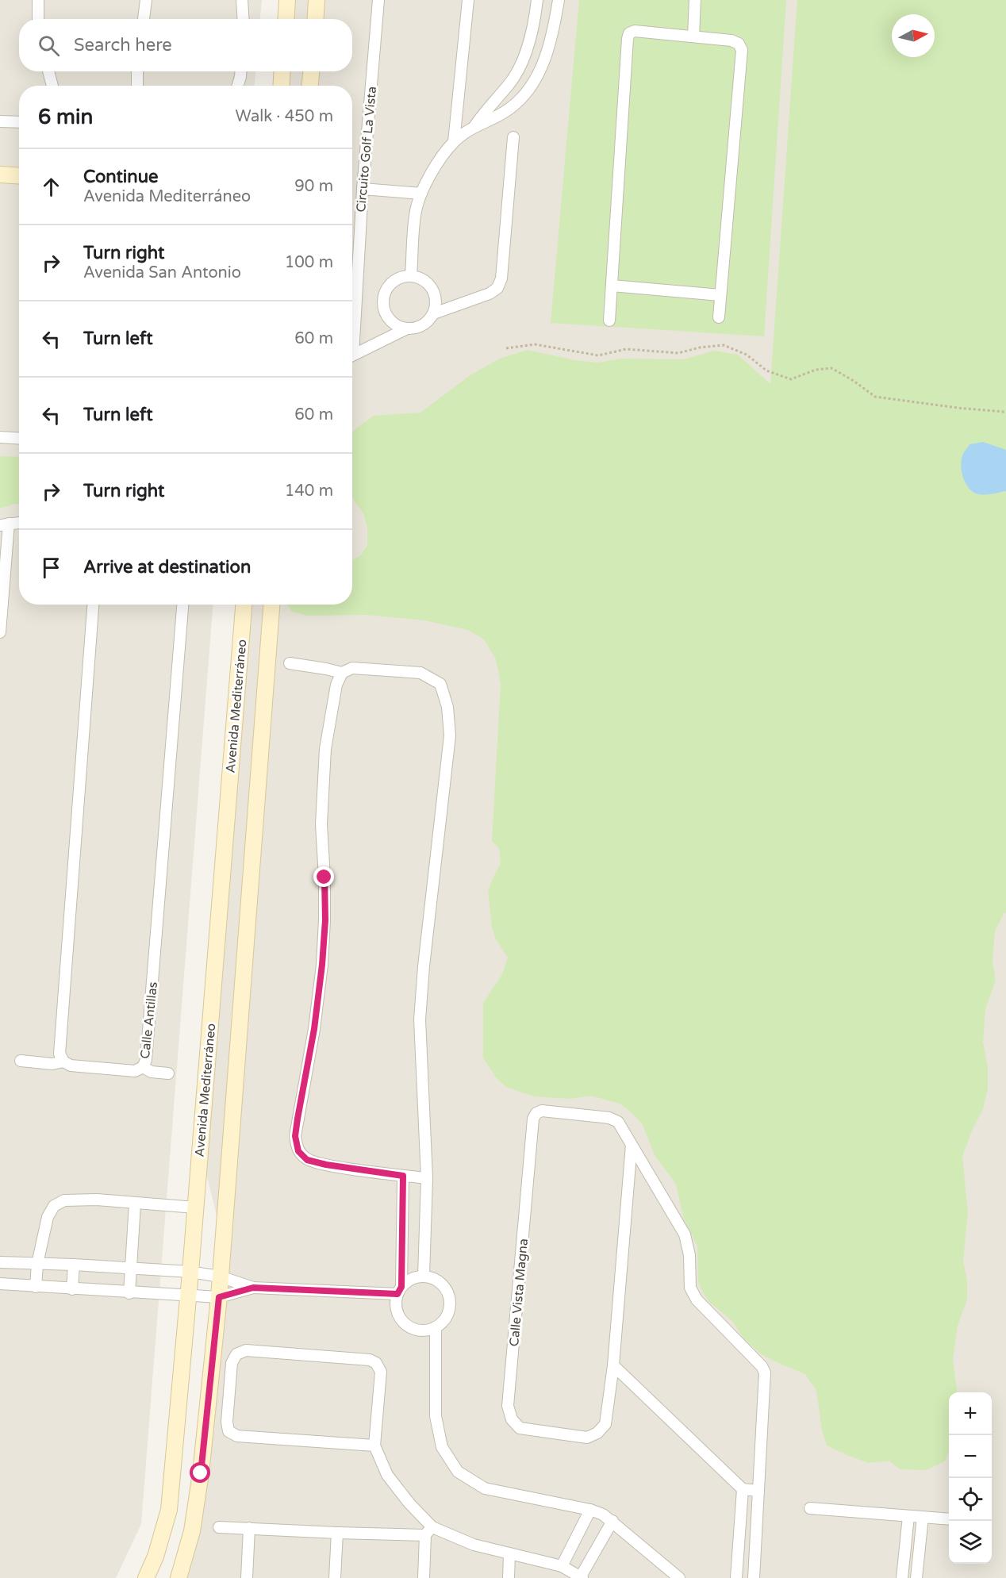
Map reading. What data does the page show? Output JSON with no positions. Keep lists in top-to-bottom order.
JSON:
{
  "streets": {
    "street": [
      "Circuito Golf La Vista",
      "Avenida Mediterráneo",
      "Calle Antillas",
      "Calle Vista Magna"
    ]
  },
  "north": "right",
  "page": {
    "search": "Search here",
    "heading": ["6 min", "Walk · 450 m"],
    "list": [
      ["Continue", "Avenida Mediterráneo", "90 m"],
      ["Turn right", "Avenida San Antonio", "100 m"],
      ["Turn left", "60 m"],
      ["Turn left", "60 m"],
      ["Turn right", "140 m"],
      "Arrive at destination"
    ],
    "map_buttons": ["+", "−"]
  }
}
